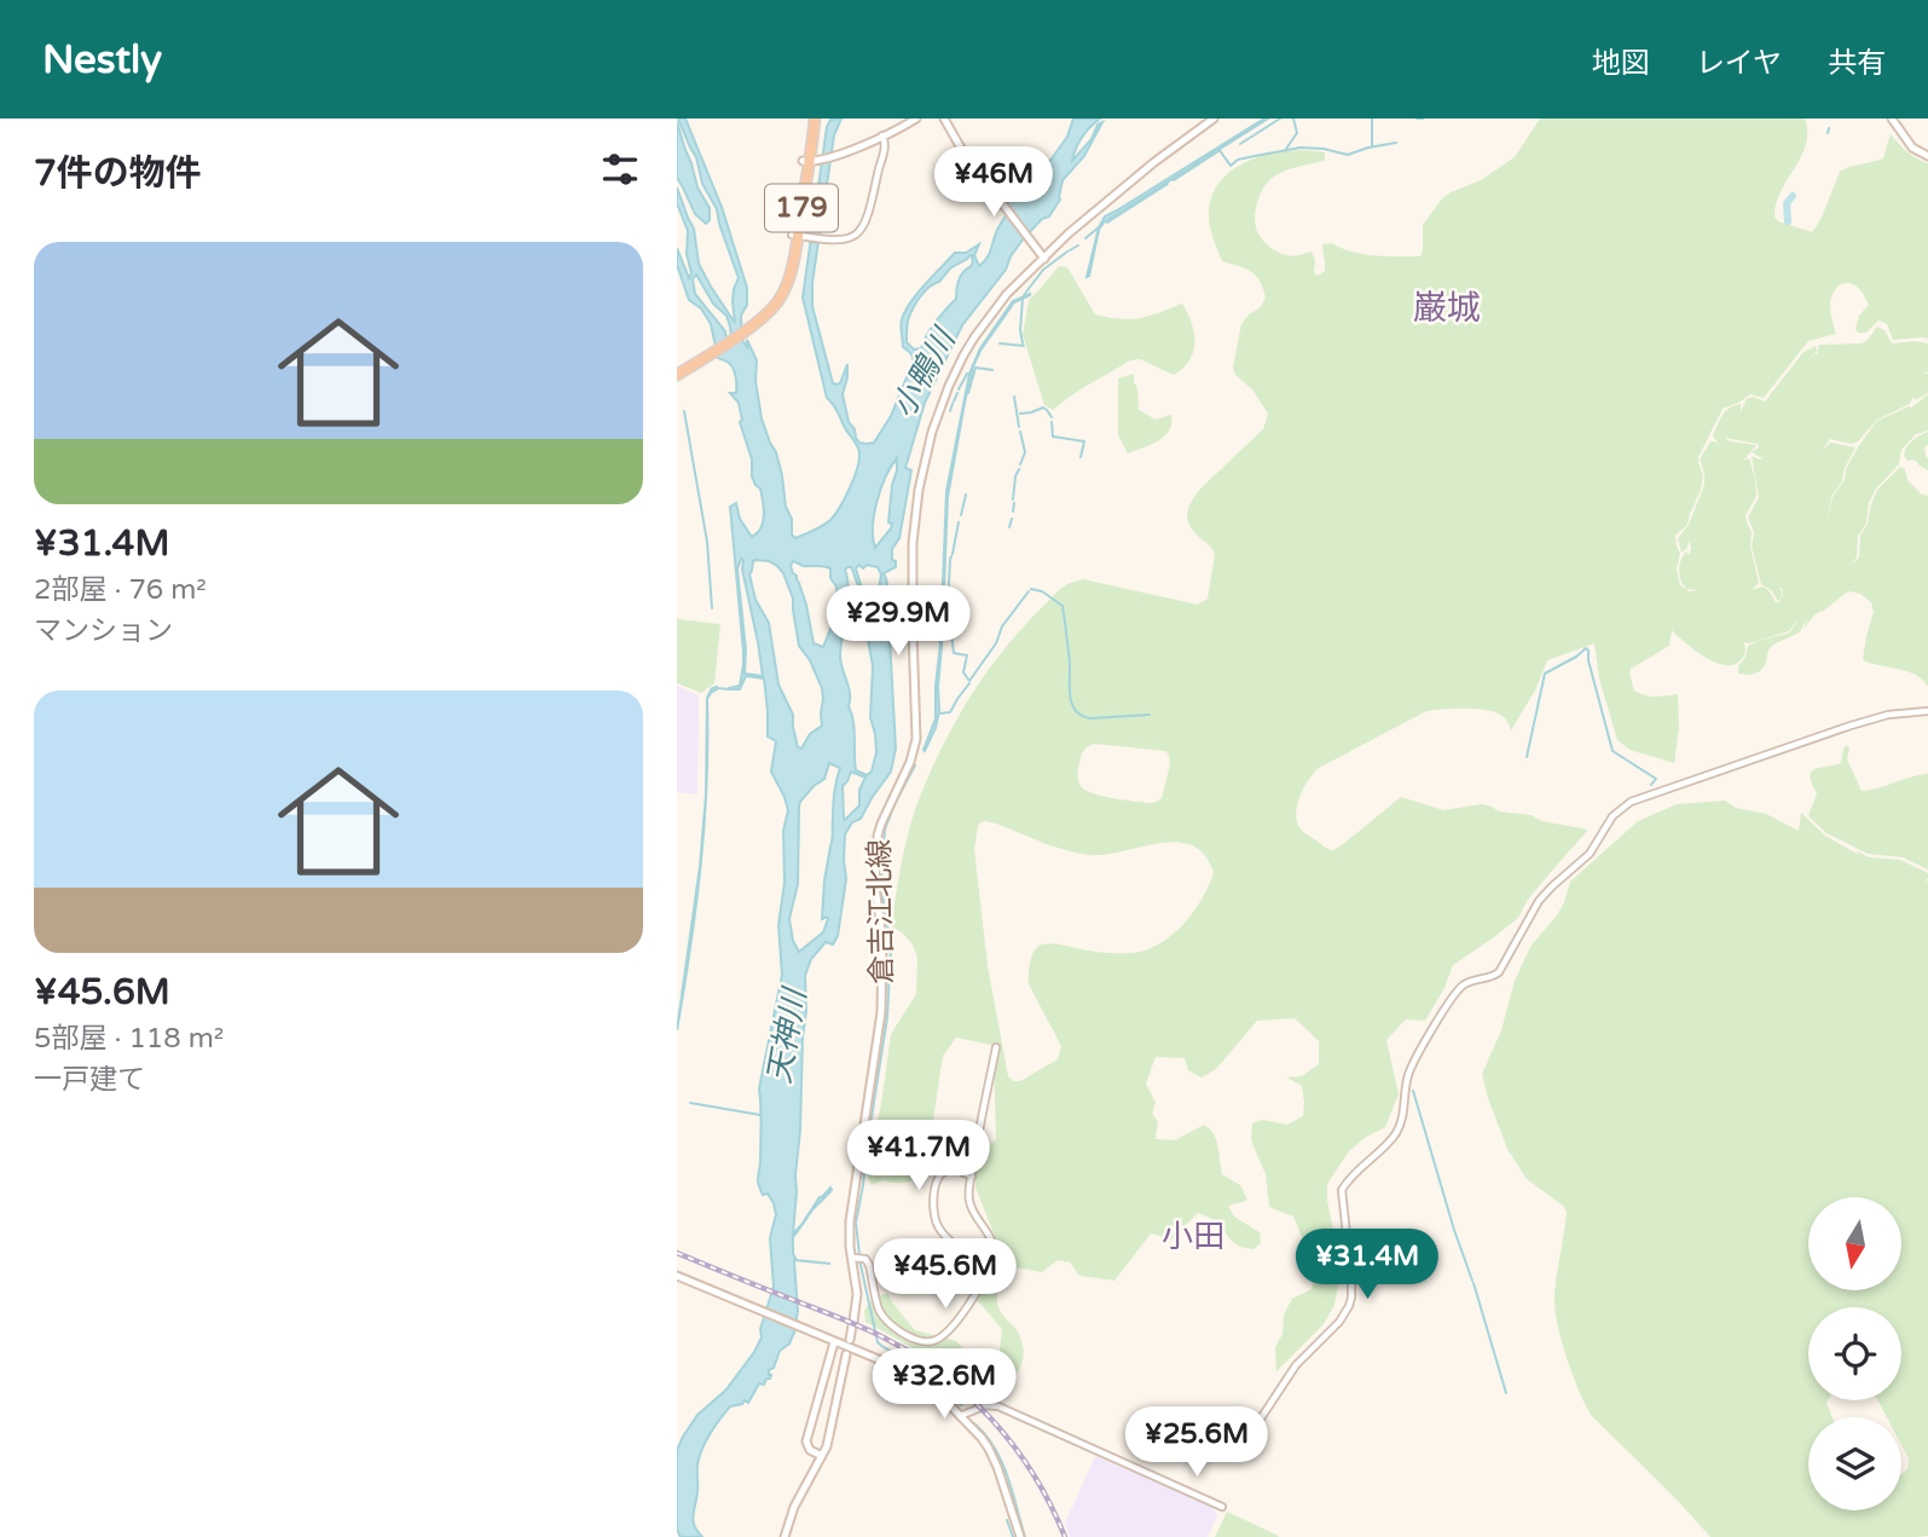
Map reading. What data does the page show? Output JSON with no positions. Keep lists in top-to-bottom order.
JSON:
{
  "streets": {
    "highway": ["179"],
    "main road": ["倉吉江北線"]
  },
  "districts": ["巌城", "小田"],
  "water": ["小鴨川", "天神川"],
  "north": "bottom",
  "page": {
    "header": "Nestly",
    "nav": ["地図", "レイヤ", "共有"],
    "heading": "7件の物件",
    "price": [
      "¥46M",
      "¥29.9M",
      "¥41.7M",
      "¥31.4M",
      "¥45.6M",
      "¥32.6M",
      "¥25.6M"
    ],
    "list": [
      {
        "name": "¥31.4M",
        "note": "2部屋 · 76 m² · マンション"
      },
      {
        "name": "¥45.6M",
        "note": "5部屋 · 118 m² · 一戸建て"
      }
    ]
  }
}
